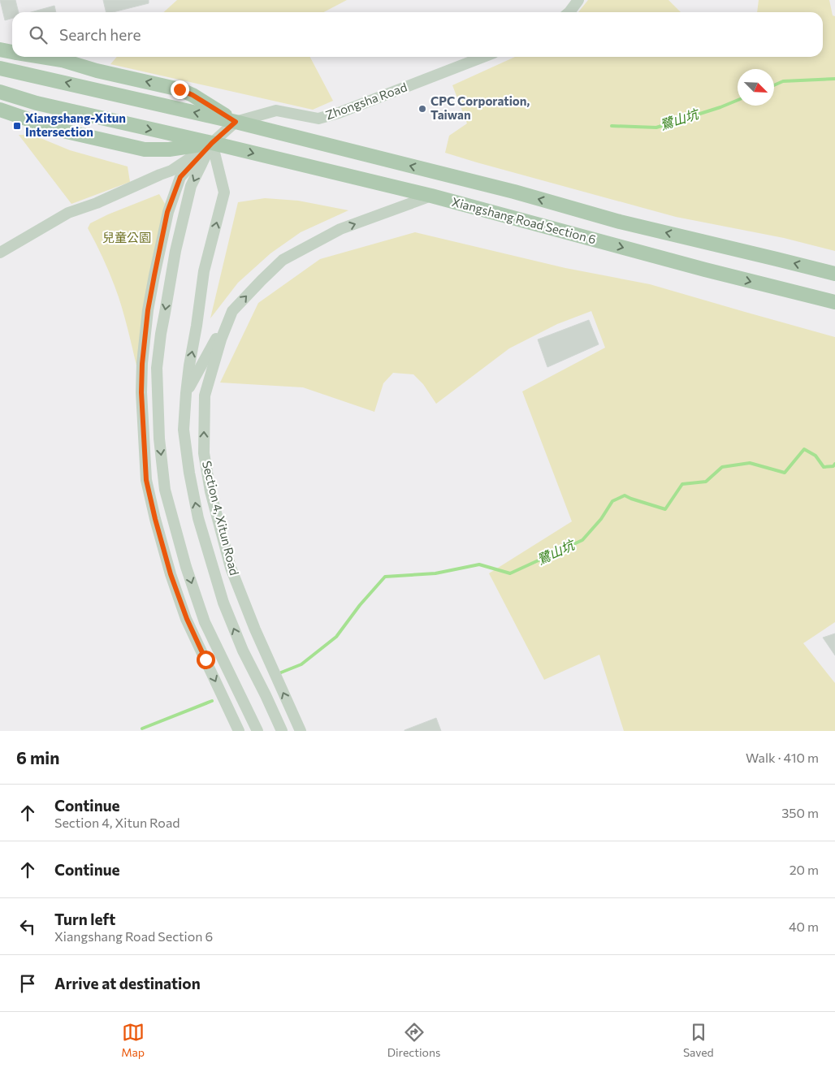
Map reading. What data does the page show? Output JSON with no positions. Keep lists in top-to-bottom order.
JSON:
{
  "streets": {
    "main road": ["Xiangshang Road Section 6"],
    "street": ["Zhongsha Road", "Section 4, Xitun Road"]
  },
  "crossings": [
    ["Zhongsha Road", "Xiangshang Road Section 6"],
    ["Xiangshang Road Section 6", "Section 4, Xitun Road"]
  ],
  "water": ["鷺山坑"],
  "parks": ["兒童公園"],
  "places": {
    "other": ["CPC Corporation, Taiwan"],
    "transit": ["Xiangshang-Xitun Intersection"]
  },
  "north": "bottom right",
  "page": {
    "search": "Search here",
    "heading": ["6 min", "Walk · 410 m"],
    "list": [
      ["Continue", "Section 4, Xitun Road", "350 m"],
      ["Continue", "20 m"],
      ["Turn left", "Xiangshang Road Section 6", "40 m"],
      "Arrive at destination"
    ],
    "nav": ["Map", "Directions", "Saved"]
  }
}
